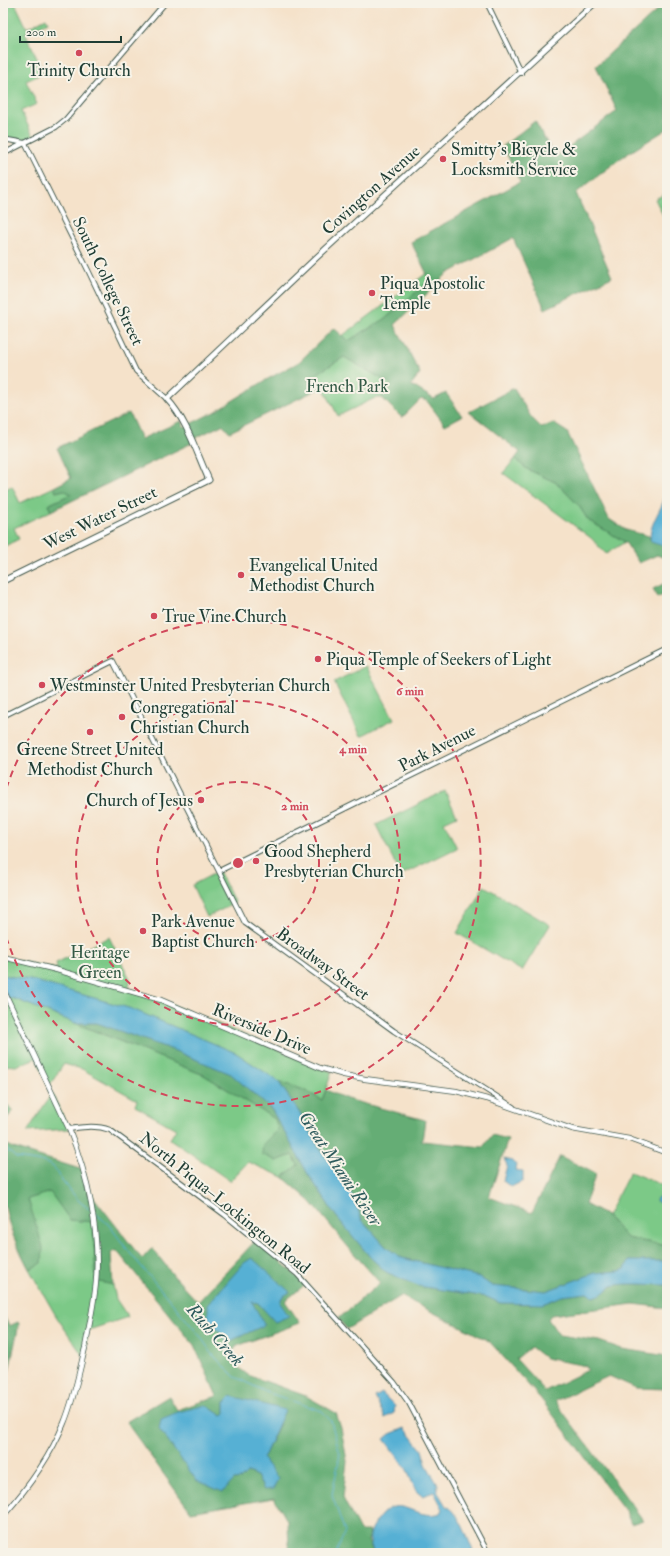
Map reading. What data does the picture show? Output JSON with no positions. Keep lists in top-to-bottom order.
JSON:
{
  "streets": {
    "main road": [
      "Covington Avenue",
      "South College Street",
      "West Water Street",
      "Riverside Drive"
    ],
    "street": ["Park Avenue", "Broadway Street", "North Piqua–Lockington Road"]
  },
  "crossings": [
    ["Covington Avenue", "South College Street"],
    ["South College Street", "West Water Street"],
    ["Park Avenue", "Broadway Street"],
    ["Broadway Street", "Riverside Drive"]
  ],
  "water": ["Great Miami River", "Rush Creek"],
  "parks": ["French Park", "Heritage Green"],
  "places": [
    "Trinity Church",
    "Smitty's Bicycle & Locksmith Service",
    "Piqua Apostolic Temple",
    "Evangelical United Methodist Church",
    "True Vine Church",
    "Piqua Temple of Seekers of Light",
    "Westminster United Presbyterian Church",
    "Congregational Christian Church",
    "Greene Street United Methodist Church",
    "Church of Jesus",
    "Good Shepherd Presbyterian Church",
    "Park Avenue Baptist Church"
  ],
  "scale_bar": "200 m",
  "rings": ["6 min", "4 min", "2 min"]
}
